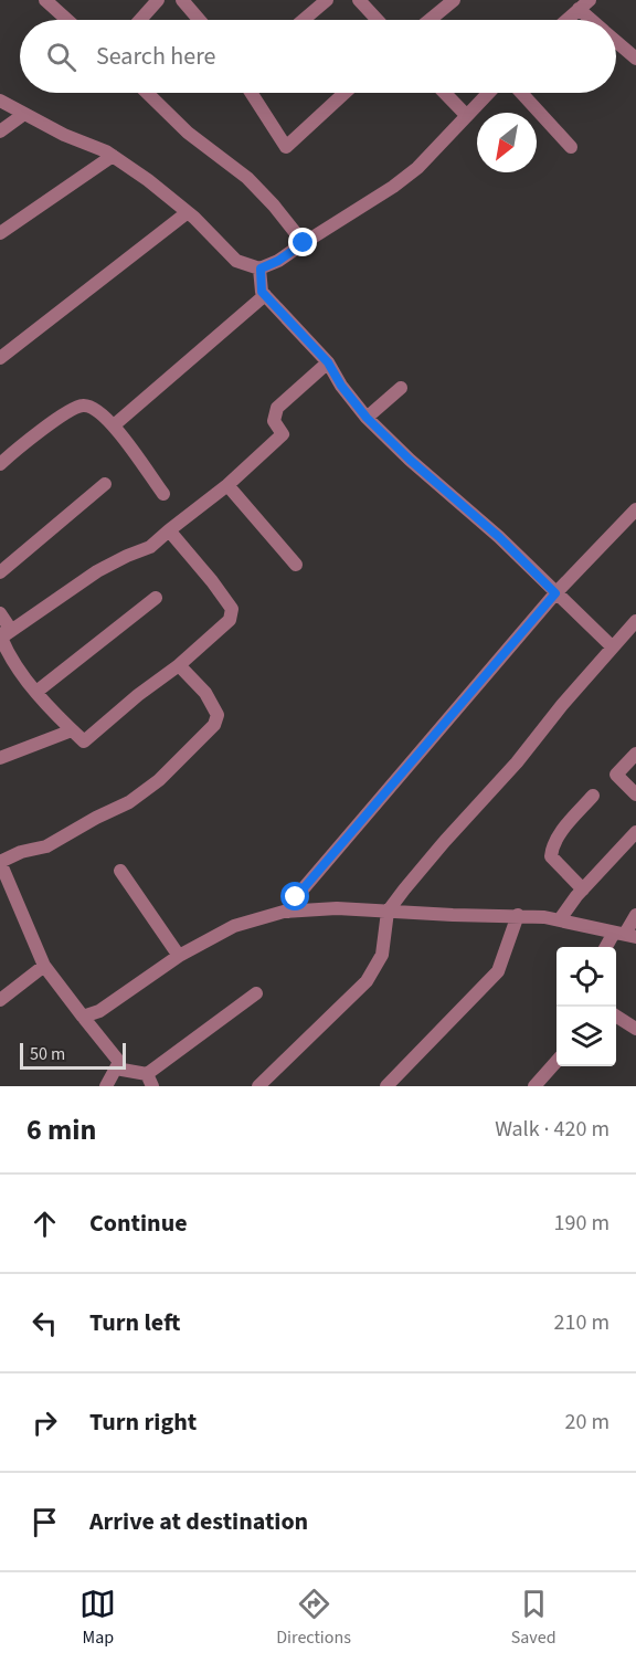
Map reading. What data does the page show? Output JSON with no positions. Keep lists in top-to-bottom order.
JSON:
{
  "scale_bar": "50 m",
  "north": "bottom left",
  "page": {
    "search": "Search here",
    "scale": "50 m",
    "heading": ["6 min", "Walk · 420 m"],
    "list": [
      ["Continue", "190 m"],
      ["Turn left", "210 m"],
      ["Turn right", "20 m"],
      "Arrive at destination"
    ],
    "nav": ["Map", "Directions", "Saved"]
  }
}
